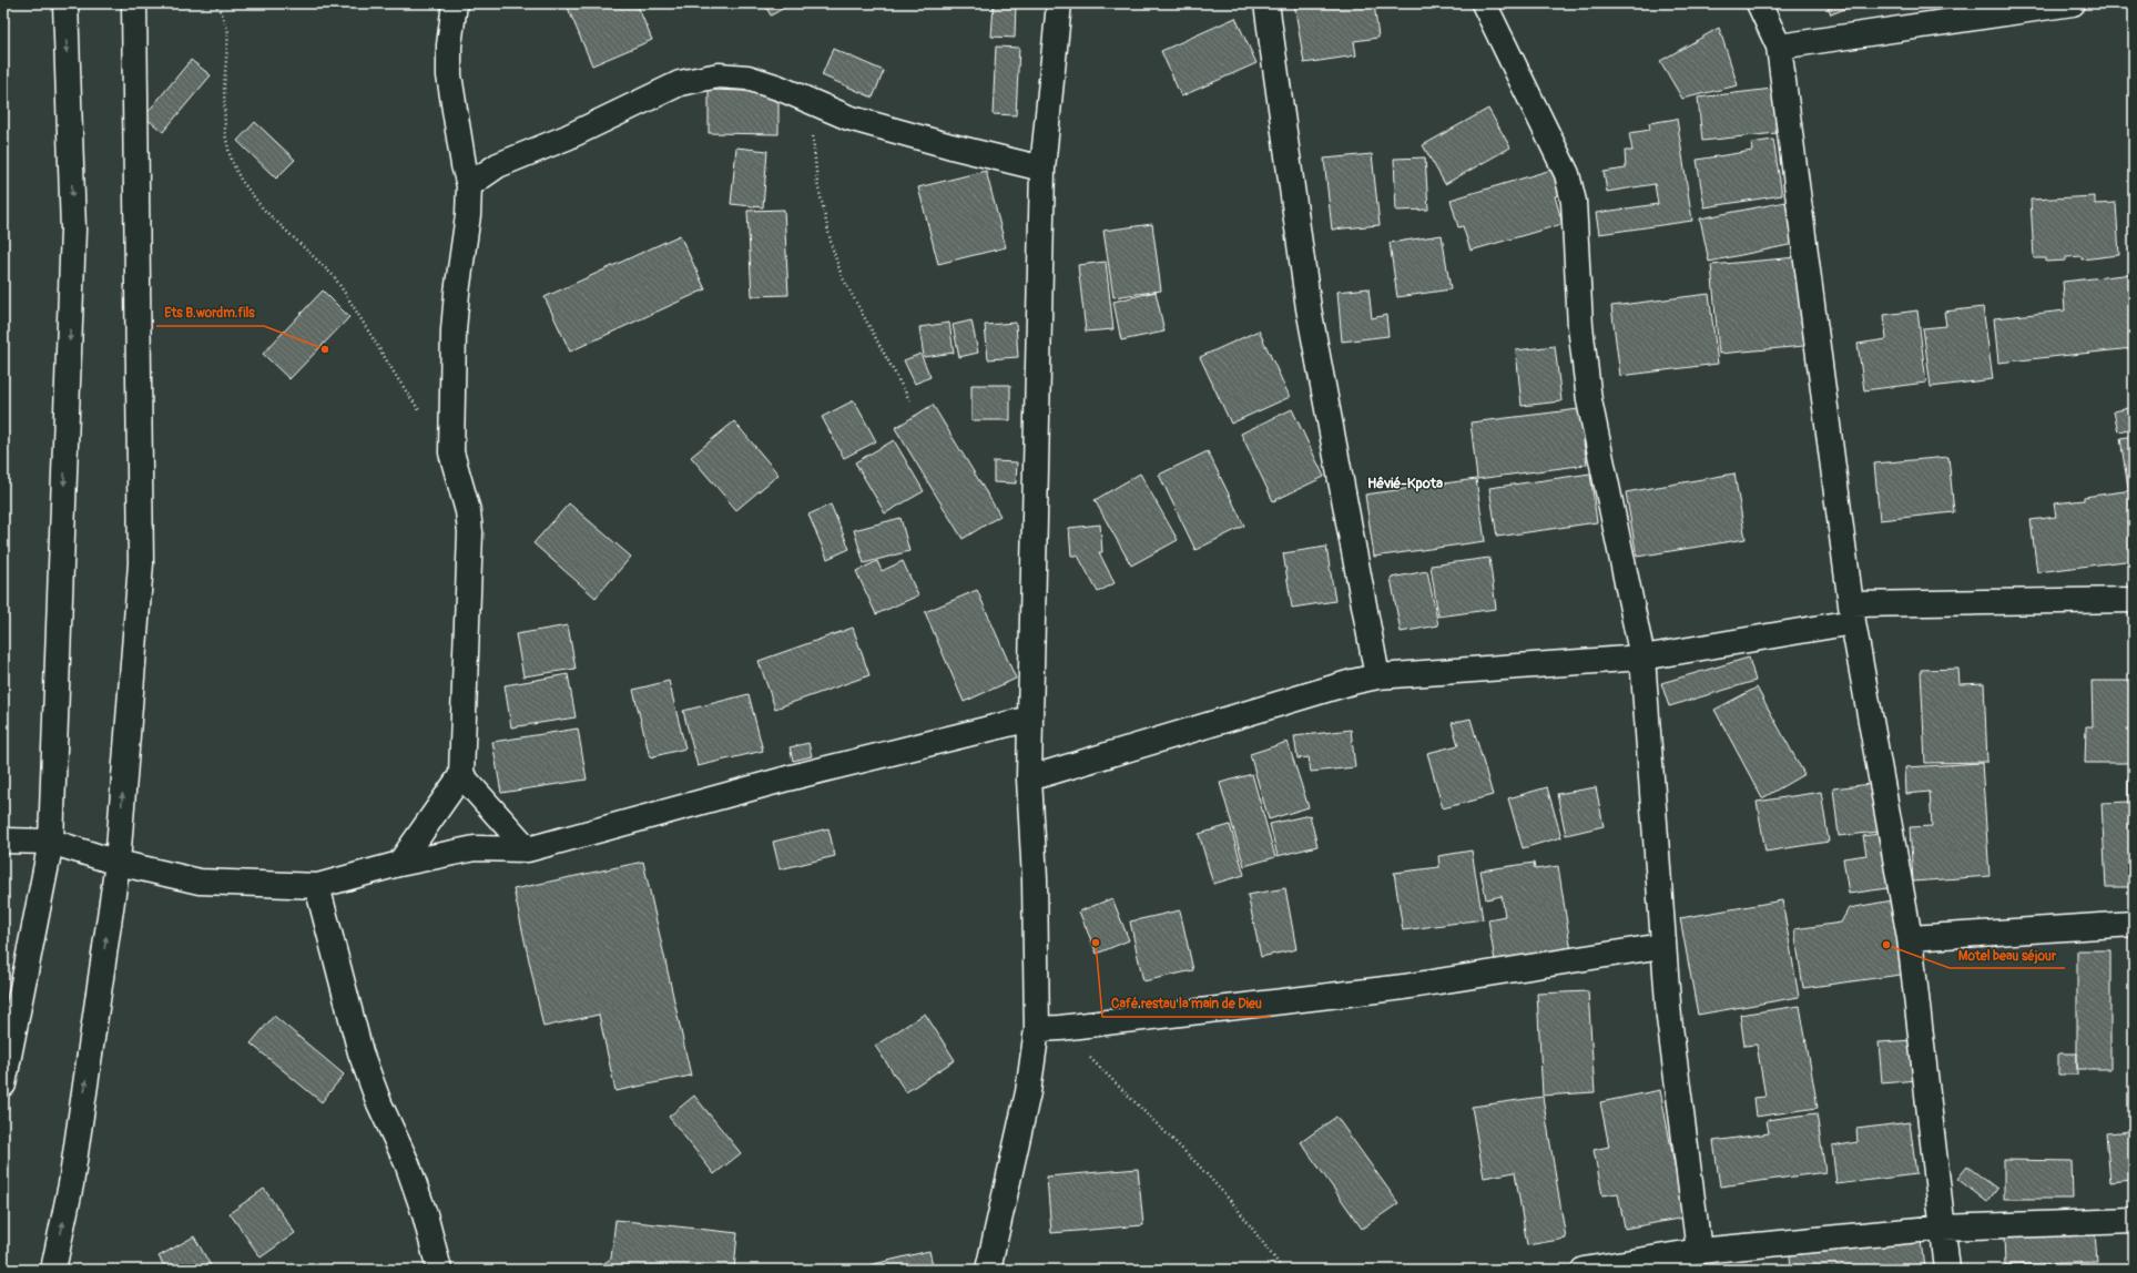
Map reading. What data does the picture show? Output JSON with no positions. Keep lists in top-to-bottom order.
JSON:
{
  "districts": ["Hêvié-Kpota"],
  "places": ["Ets B.wordm.fils", "Café restau la main de Dieu", "Motel beau séjour"]
}
